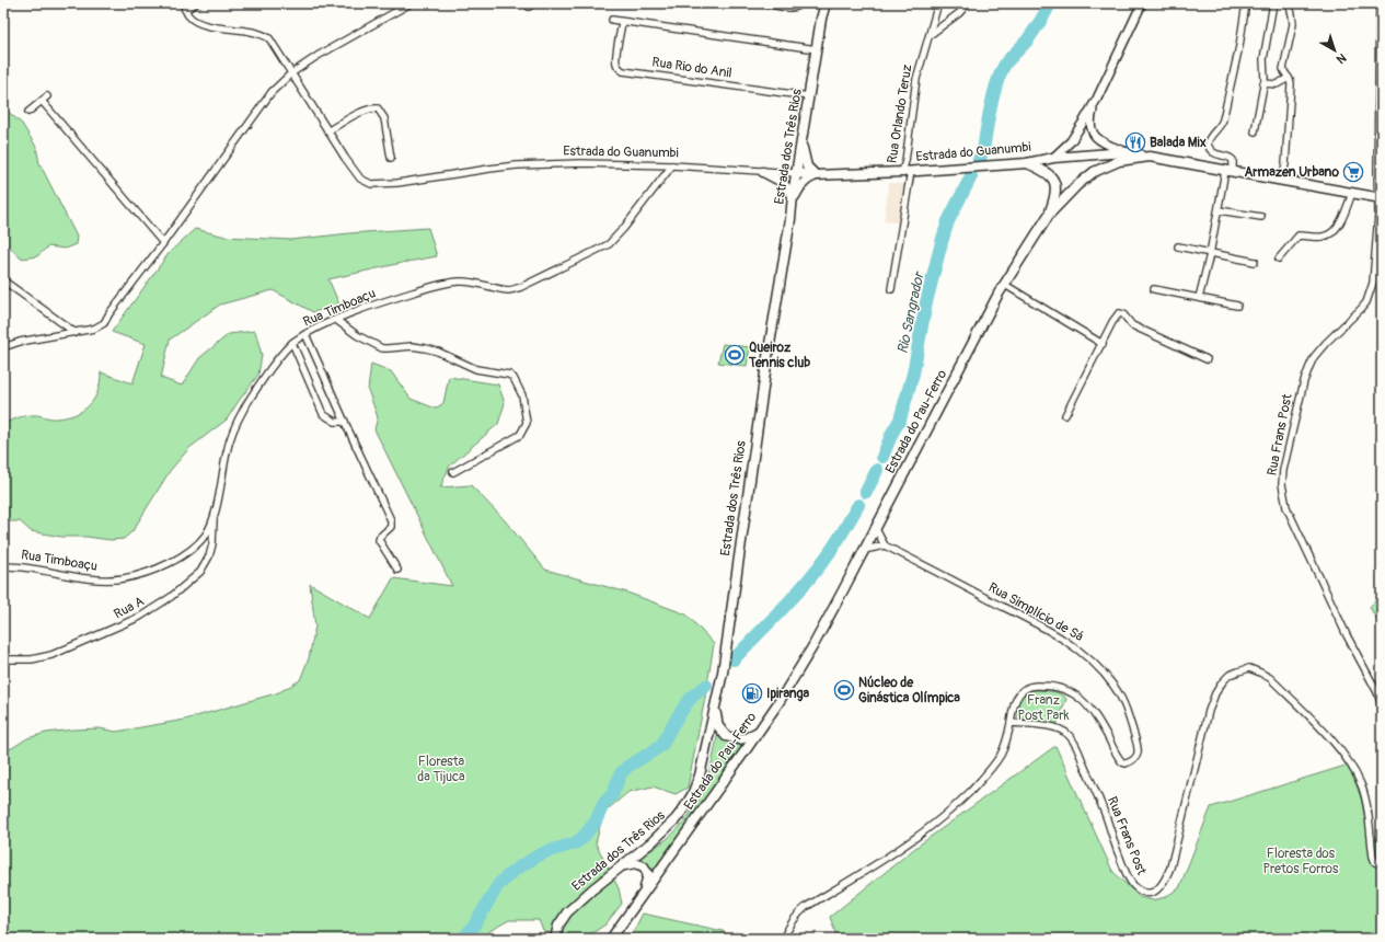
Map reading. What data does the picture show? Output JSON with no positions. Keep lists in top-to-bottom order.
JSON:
{
  "streets": {
    "main road": ["Estrada dos Três Rios", "Estrada do Guanumbi", "Estrada do Pau-Ferro"],
    "street": [
      "Rua Rio do Anil",
      "Rua Orlando Teruz",
      "Rua Timboaçu",
      "Rua Frans Post",
      "Rua A",
      "Rua Simplício de Sá"
    ]
  },
  "crossings": [
    ["Rua Rio do Anil", "Estrada dos Três Rios"],
    ["Rua Orlando Teruz", "Estrada do Guanumbi"],
    ["Estrada dos Três Rios", "Estrada do Guanumbi"],
    ["Estrada do Guanumbi", "Rua Timboaçu"],
    ["Estrada do Guanumbi", "Estrada do Pau-Ferro"],
    ["Rua Timboaçu", "Rua A"],
    ["Estrada do Pau-Ferro", "Rua Frans Post"],
    ["Rua Frans Post", "Rua Simplício de Sá"]
  ],
  "water": ["Rio Sangrador"],
  "parks": ["Franz Post Park", "Floresta da Tijuca", "Floresta dos Pretos Forros"],
  "places": {
    "restaurant": ["Balada Mix"],
    "supermarket": ["Armazen Urbano"],
    "sports": ["Queiroz Tennis club", "Núcleo de Ginástica Olímpica"],
    "fuel station": ["Ipiranga"]
  },
  "north": "bottom right"
}
